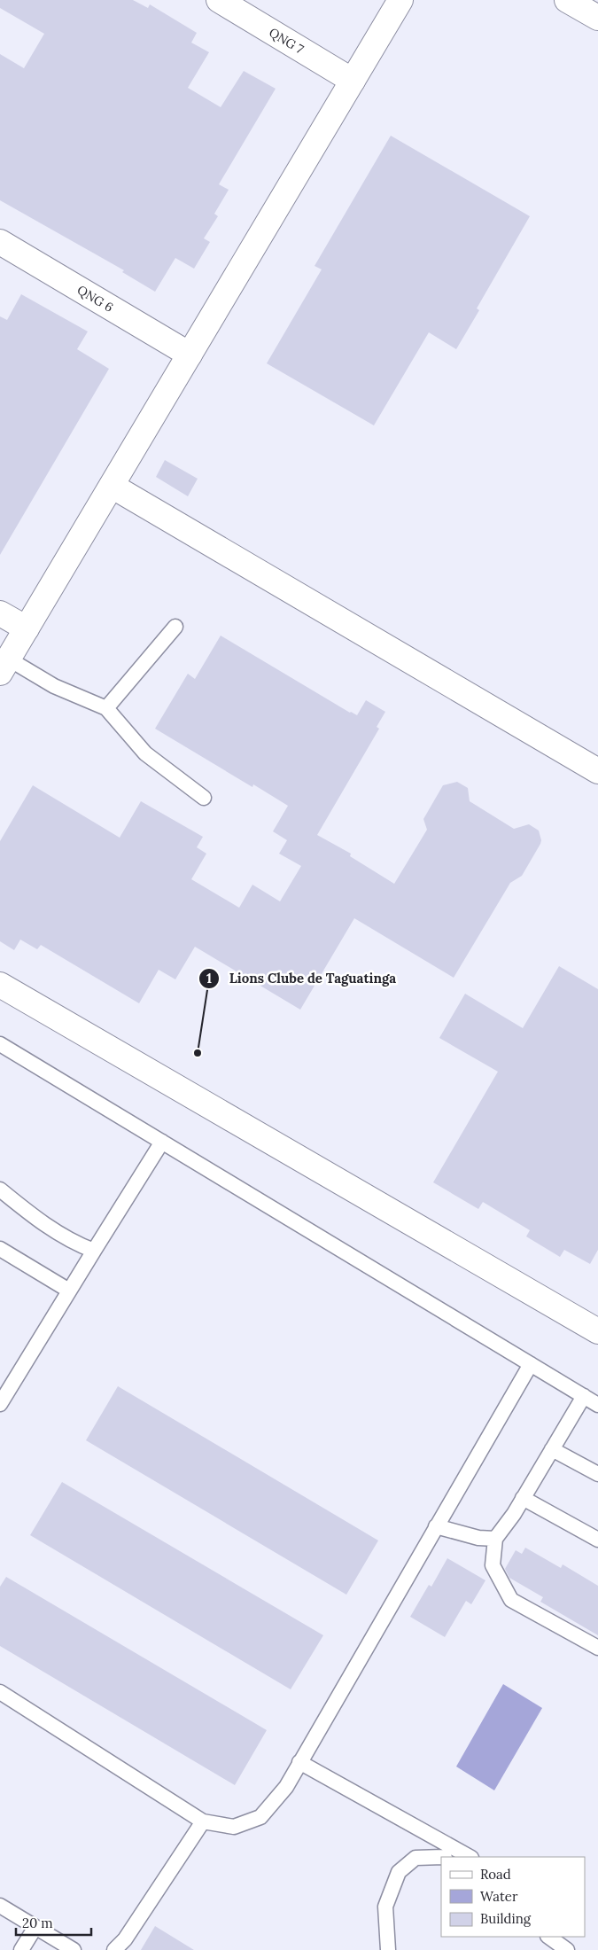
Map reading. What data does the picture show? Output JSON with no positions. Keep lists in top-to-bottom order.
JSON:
{
  "streets": {
    "street": ["QNG 7", "QNG 6"]
  },
  "places": ["Lions Clube de Taguatinga"],
  "legend": ["Road", "Water", "Building"],
  "scale_bar": "20 m"
}
